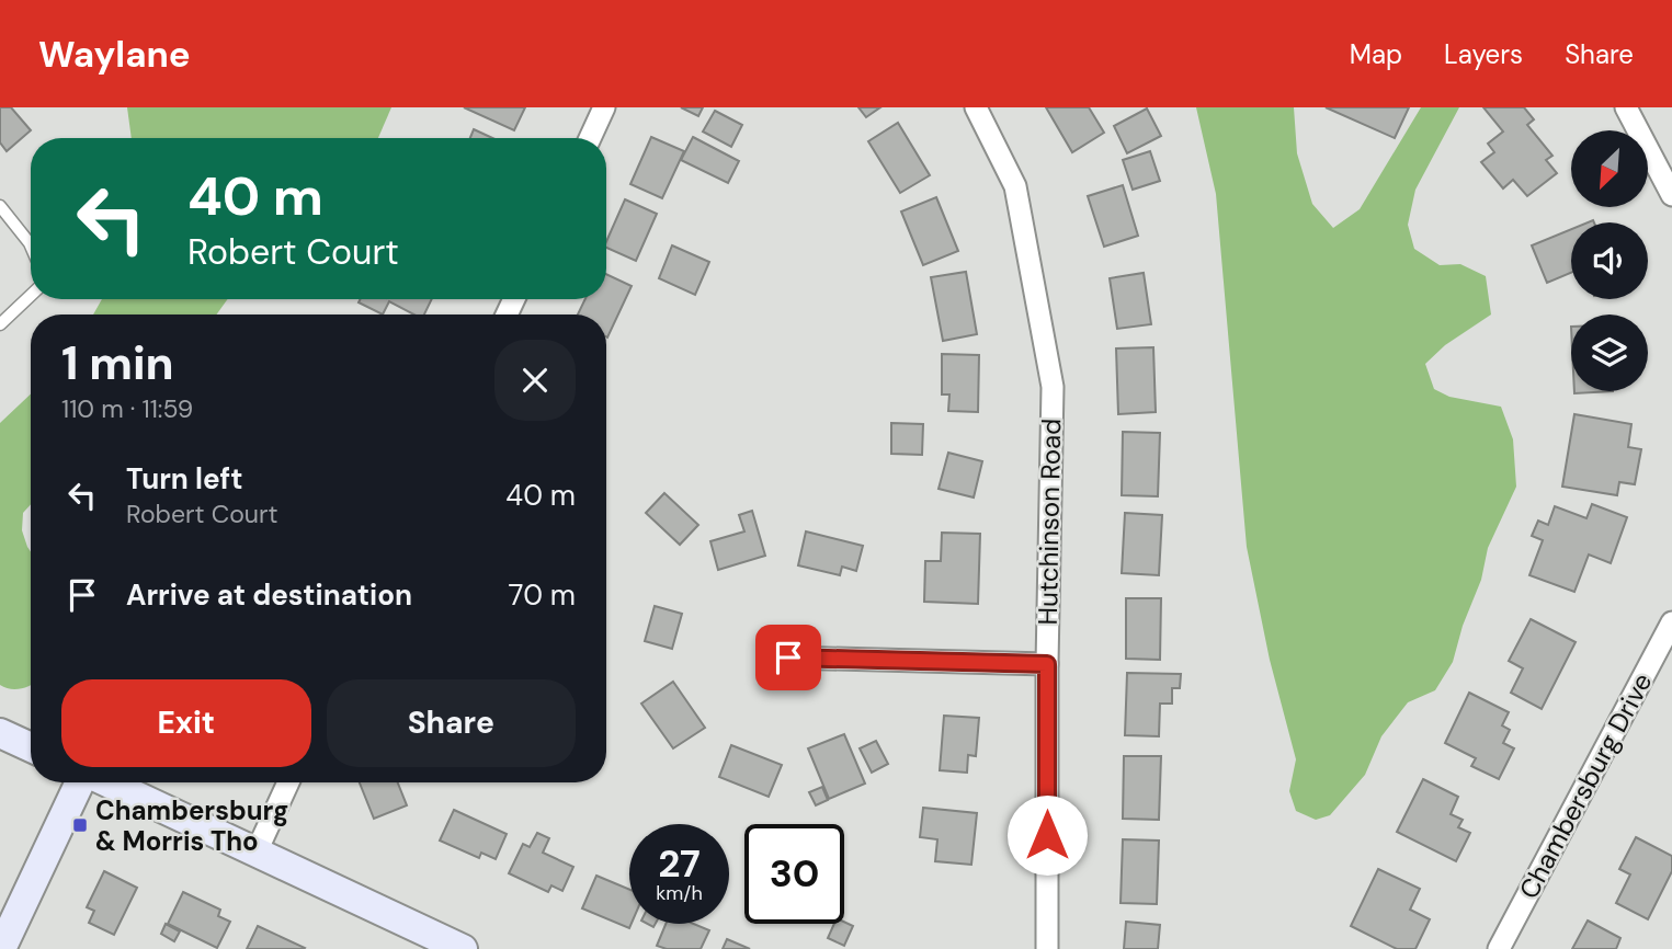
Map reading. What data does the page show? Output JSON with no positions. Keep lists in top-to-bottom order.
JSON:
{
  "streets": {
    "street": ["Hutchinson Road", "Chambersburg Drive"]
  },
  "places": {
    "transit": ["Chambersburg & Morris Tho"]
  },
  "north": "bottom left",
  "page": {
    "header": "Waylane",
    "nav": ["Map", "Layers", "Share"],
    "turn": ["40 m", "Robert Court"],
    "heading": ["1 min", "110 m · 11:59"],
    "list": [
      {
        "name": "Turn left",
        "note": "Robert Court",
        "value": "40 m"
      },
      {
        "name": "Arrive at destination",
        "value": "70 m"
      }
    ],
    "buttons": ["Exit", "Share"],
    "speed": "27 km/h",
    "limit": "30"
  }
}
